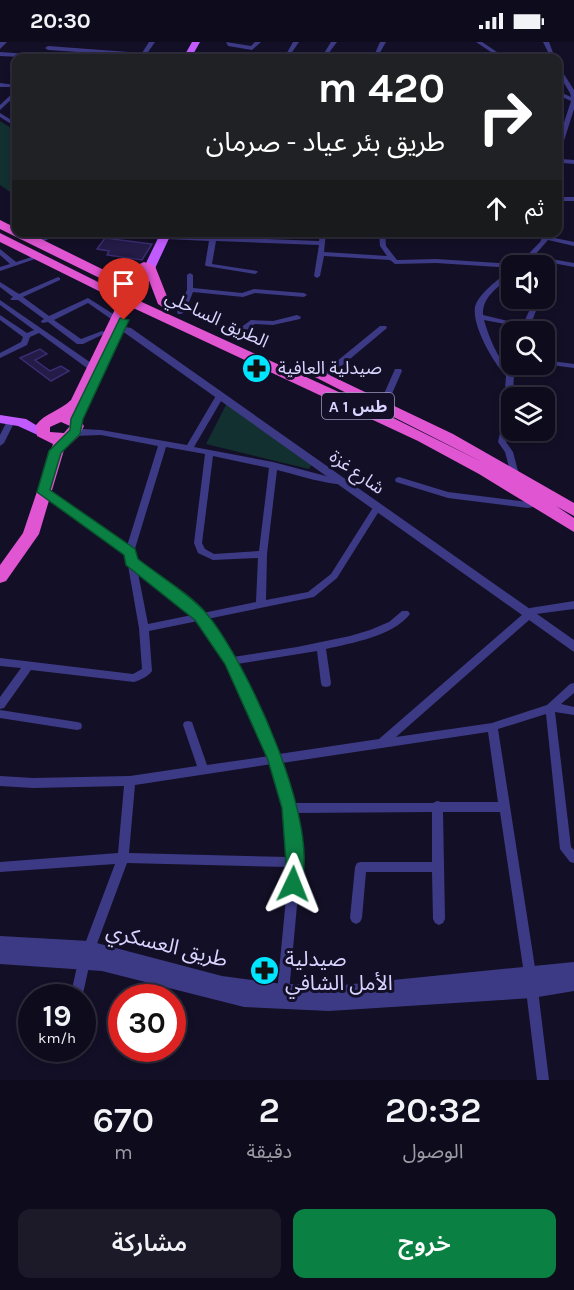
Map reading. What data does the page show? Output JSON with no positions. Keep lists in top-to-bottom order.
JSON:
{
  "streets": {
    "highway": ["الطريق الساحلي", "A 1 طس"],
    "street": ["شارع غزة", "طريق العسكري"]
  },
  "places": {
    "pharmacy": ["صيدلية العافية", "صيدلية الأمل الشافي"]
  },
  "page": {
    "status": "20:30",
    "turn": ["420 m", "طريق بئر عياد - صرمان"],
    "then": "ثم",
    "speed": "19 km/h",
    "limit": "30",
    "eta": [
      "20:32",
      "الوصول",
      "2",
      "دقيقة",
      "670",
      "m"
    ],
    "buttons": ["خروج", "مشاركة"]
  }
}
